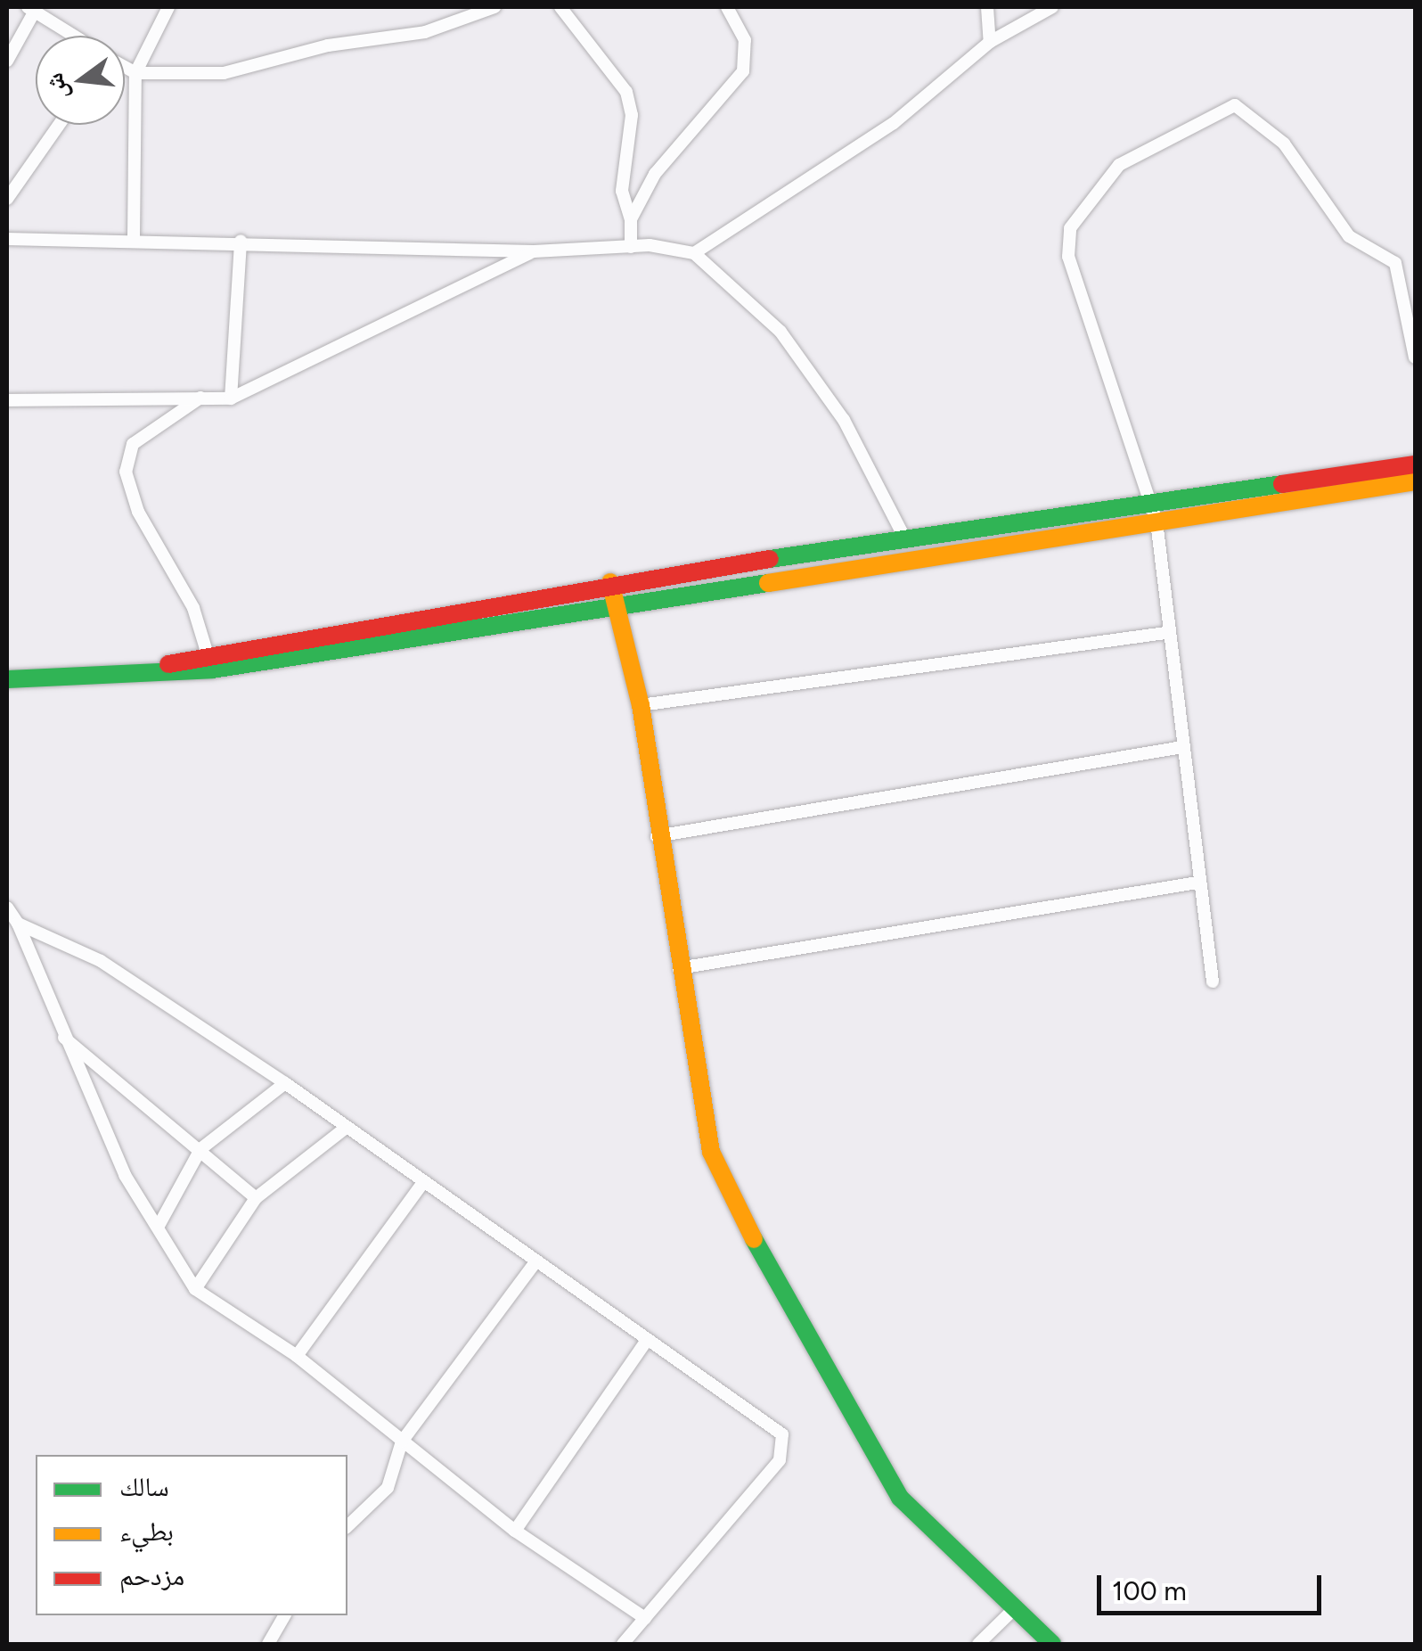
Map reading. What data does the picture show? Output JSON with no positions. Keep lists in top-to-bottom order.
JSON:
{
  "legend": ["سالك", "بطيء", "مزدحم"],
  "scale_bar": "100 m",
  "north": "left"
}
